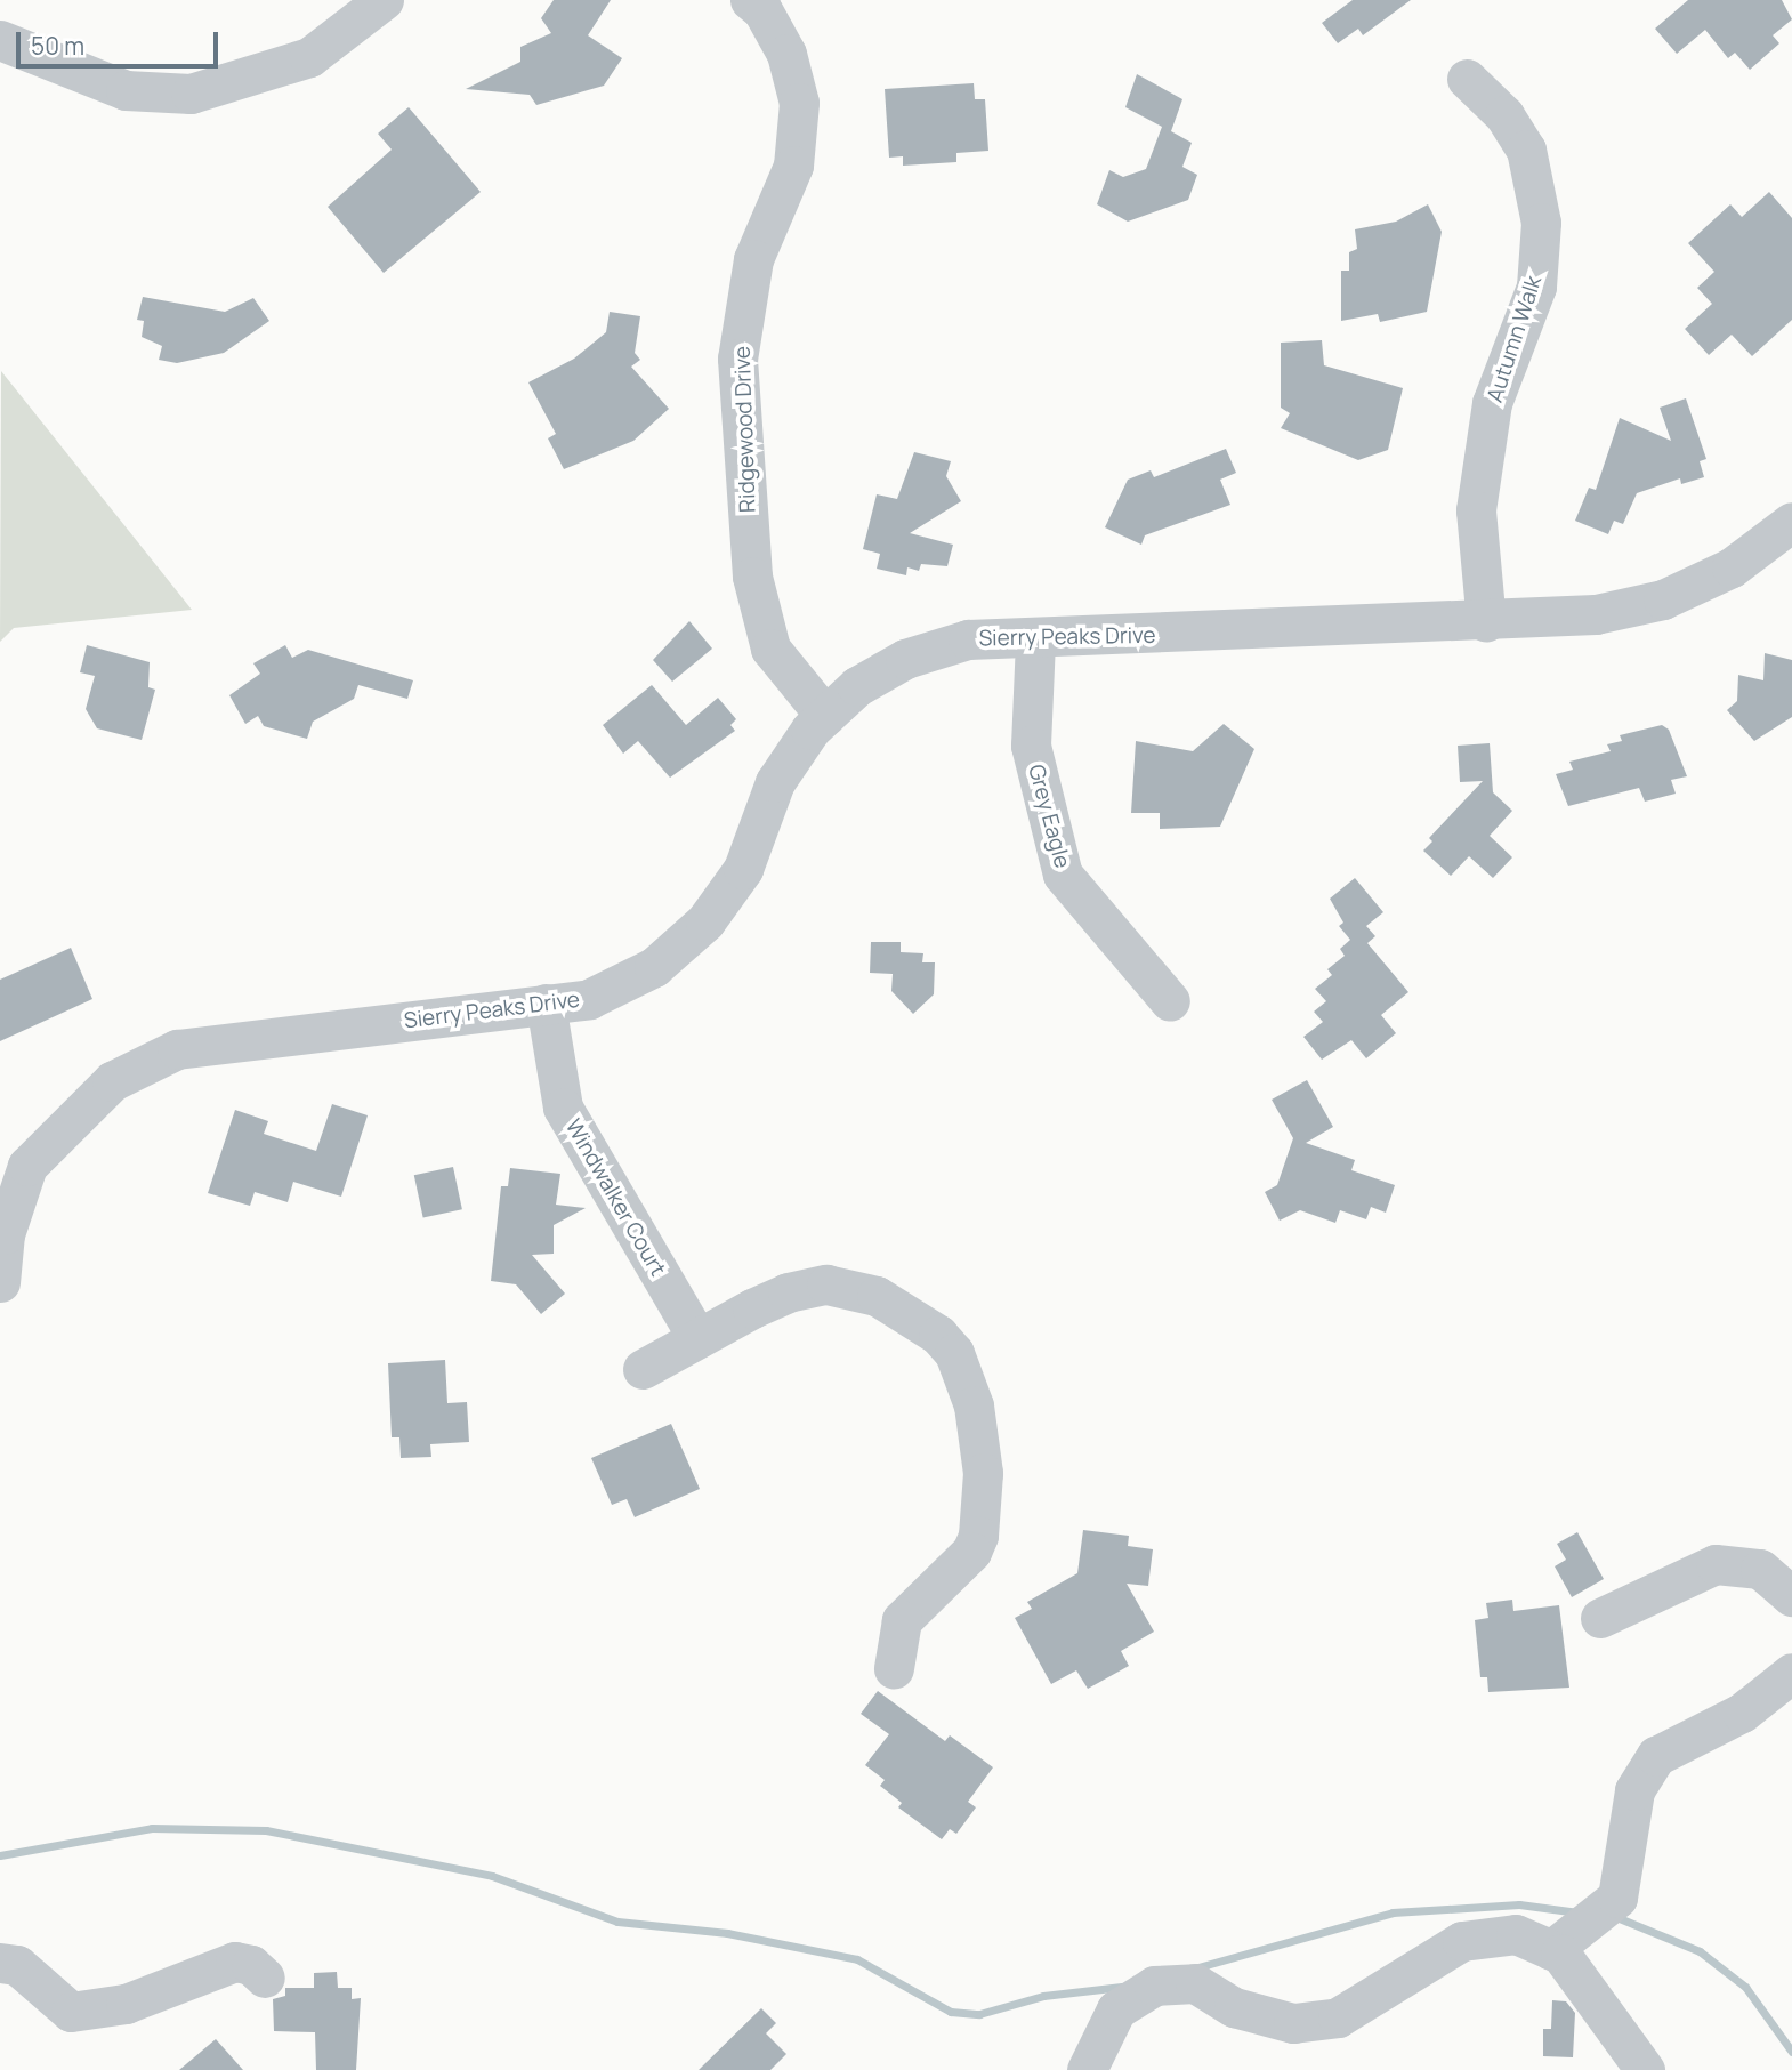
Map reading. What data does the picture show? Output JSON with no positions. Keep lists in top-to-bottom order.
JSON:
{
  "streets": {
    "street": [
      "Autumn Walk",
      "Ridgewood Drive",
      "Sierry Peaks Drive",
      "Grey Eagle",
      "Windwalker Court"
    ]
  },
  "crossings": [
    ["Autumn Walk", "Sierry Peaks Drive"],
    ["Ridgewood Drive", "Sierry Peaks Drive"],
    ["Sierry Peaks Drive", "Grey Eagle"],
    ["Sierry Peaks Drive", "Windwalker Court"]
  ],
  "scale_bar": "50 m"
}
